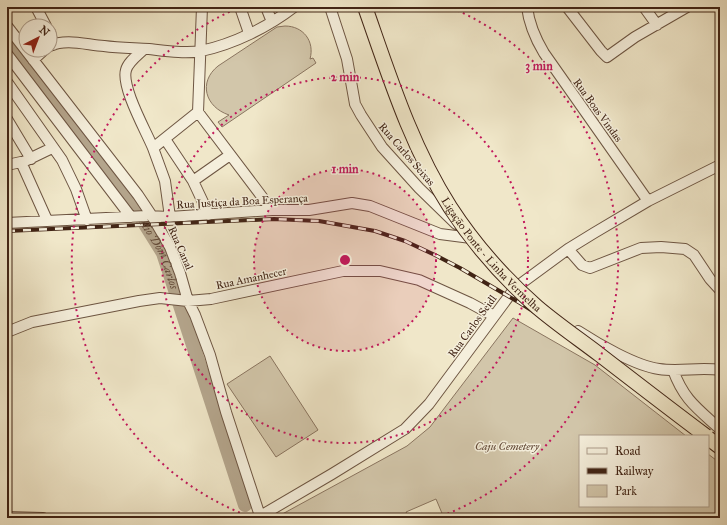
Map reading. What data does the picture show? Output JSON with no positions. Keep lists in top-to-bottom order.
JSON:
{
  "streets": {
    "highway": ["Ligação Ponte - Linha Vermelha"],
    "street": [
      "Rua Boas Vindas",
      "Rua Carlos Seixas",
      "Rua Justiça da Boa Esperança",
      "Rua Canal",
      "Rua Amanhecer",
      "Rua Carlos Seidl"
    ]
  },
  "crossings": [
    ["Rua Boas Vindas", "Rua Carlos Seidl"],
    ["Rua Carlos Seixas", "Rua Justiça da Boa Esperança"],
    ["Rua Carlos Seixas", "Rua Carlos Seidl"],
    ["Rua Justiça da Boa Esperança", "Rua Canal"],
    ["Rua Canal", "Rua Amanhecer"],
    ["Rua Canal", "Rua Carlos Seidl"],
    ["Rua Amanhecer", "Rua Carlos Seidl"]
  ],
  "water": ["Rio Dom Carlos"],
  "parks": ["Caju Cemetery"],
  "legend": ["Road", "Railway", "Park"],
  "north": "top right",
  "rings": ["3 min", "2 min", "1 min"]
}
